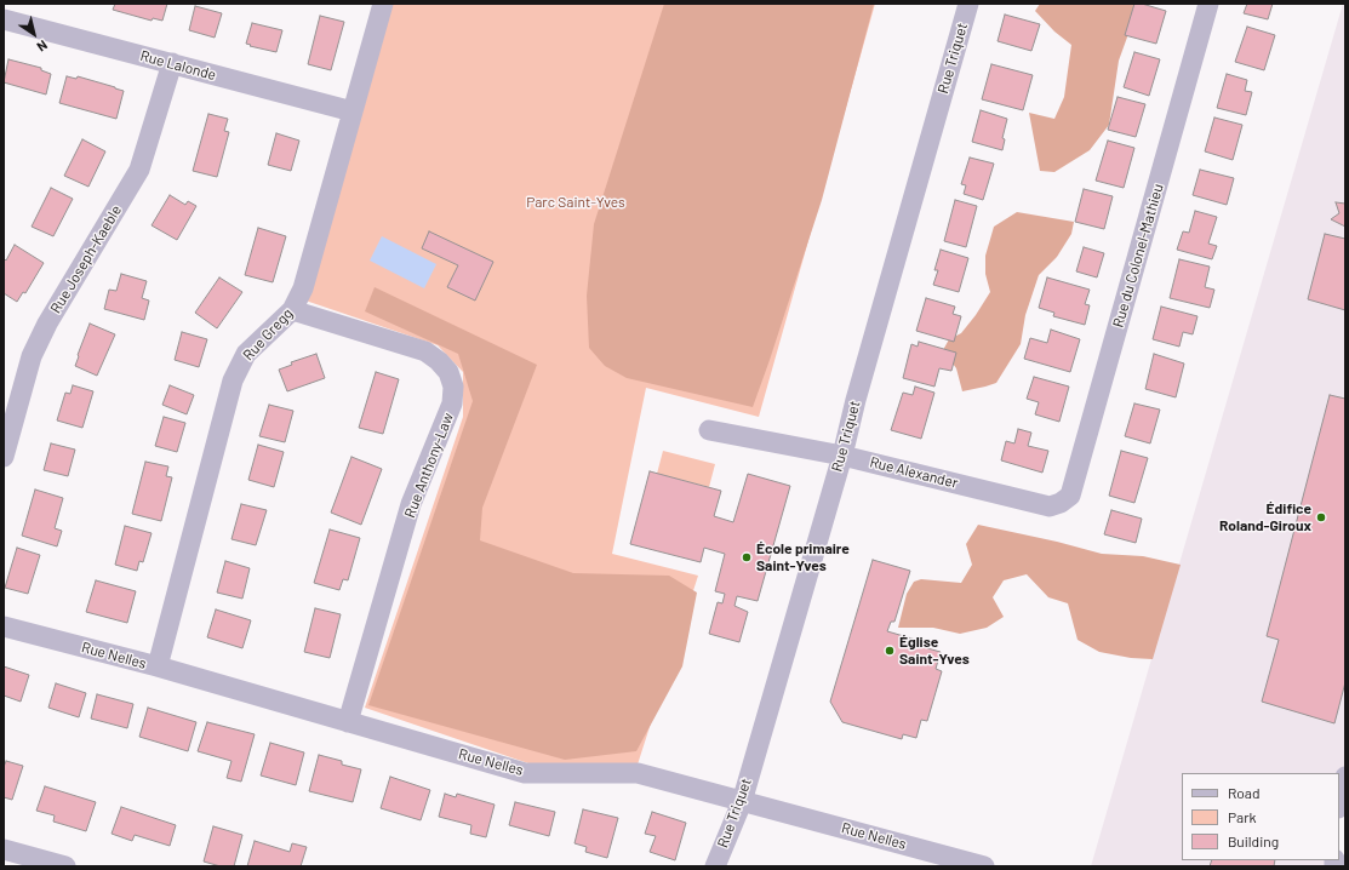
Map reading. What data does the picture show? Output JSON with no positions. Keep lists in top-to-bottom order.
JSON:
{
  "streets": {
    "street": [
      "Rue Triquet",
      "Rue Lalonde",
      "Rue du Colonel-Mathieu",
      "Rue Joseph-Kaeble",
      "Rue Gregg",
      "Rue Anthony-Law",
      "Rue Alexander",
      "Rue Nelles"
    ]
  },
  "crossings": [
    ["Rue Triquet", "Rue Alexander"],
    ["Rue Triquet", "Rue Nelles"],
    ["Rue Lalonde", "Rue Joseph-Kaeble"],
    ["Rue Lalonde", "Rue Gregg"],
    ["Rue du Colonel-Mathieu", "Rue Alexander"],
    ["Rue Gregg", "Rue Anthony-Law"],
    ["Rue Gregg", "Rue Nelles"],
    ["Rue Anthony-Law", "Rue Nelles"]
  ],
  "parks": ["Parc Saint-Yves"],
  "places": ["Édifice Roland-Giroux", "École primaire Saint-Yves", "Église Saint-Yves"],
  "legend": ["Road", "Park", "Building"],
  "north": "bottom right"
}
